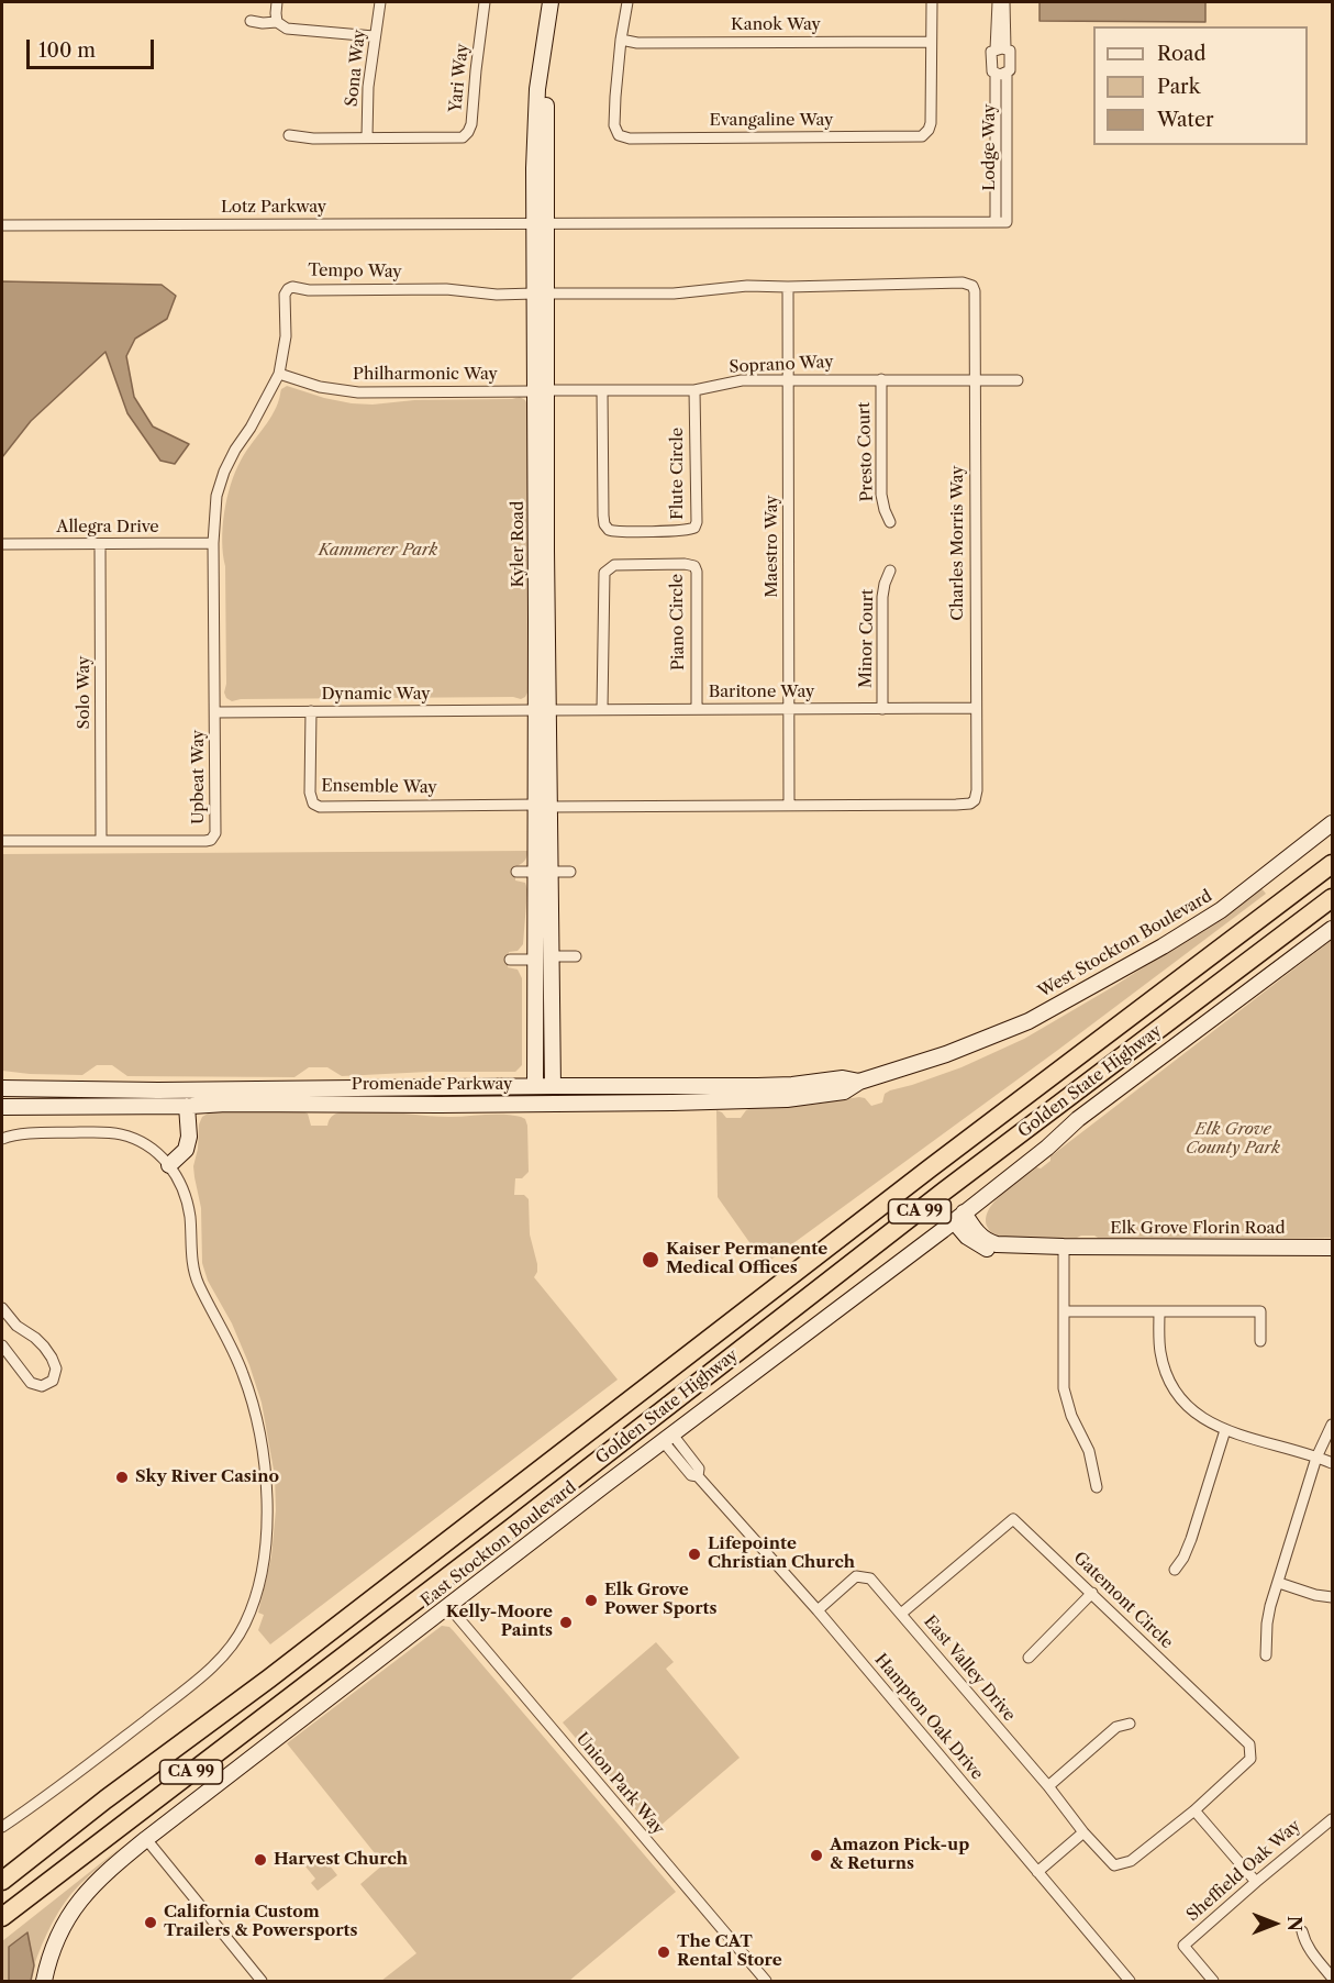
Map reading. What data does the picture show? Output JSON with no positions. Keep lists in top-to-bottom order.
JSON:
{
  "streets": {
    "highway": ["Golden State Highway", "CA 99"],
    "main road": [
      "Kyler Road",
      "West Stockton Boulevard",
      "Promenade Parkway",
      "Elk Grove Florin Road",
      "East Stockton Boulevard"
    ],
    "street": [
      "Kanok Way",
      "Sona Way",
      "Yari Way",
      "Evangaline Way",
      "Lodge Way",
      "Lotz Parkway",
      "Tempo Way",
      "Soprano Way",
      "Philharmonic Way",
      "Presto Court",
      "Flute Circle",
      "Allegra Drive",
      "Charles Morris Way",
      "Maestro Way",
      "Piano Circle",
      "Minor Court",
      "Solo Way",
      "Baritone Way",
      "Dynamic Way",
      "Upbeat Way",
      "Ensemble Way",
      "Gatemont Circle",
      "East Valley Drive",
      "Hampton Oak Drive",
      "Union Park Way",
      "Sheffield Oak Way"
    ]
  },
  "crossings": [
    ["Kanok Way", "Evangaline Way"],
    ["Sona Way", "Yari Way"],
    ["Lodge Way", "Lotz Parkway"],
    ["Lotz Parkway", "Kyler Road"],
    ["Tempo Way", "Philharmonic Way"],
    ["Tempo Way", "Allegra Drive"],
    ["Tempo Way", "Charles Morris Way"],
    ["Tempo Way", "Kyler Road"],
    ["Tempo Way", "Upbeat Way"],
    ["Soprano Way", "Philharmonic Way"],
    ["Soprano Way", "Presto Court"],
    ["Soprano Way", "Flute Circle"],
    ["Soprano Way", "Charles Morris Way"],
    ["Soprano Way", "Kyler Road"],
    ["Soprano Way", "Maestro Way"],
    ["Philharmonic Way", "Kyler Road"],
    ["Allegra Drive", "Solo Way"],
    ["Allegra Drive", "Upbeat Way"],
    ["Charles Morris Way", "Kyler Road"],
    ["Charles Morris Way", "Maestro Way"],
    ["Charles Morris Way", "Baritone Way"],
    ["Charles Morris Way", "Ensemble Way"],
    ["Kyler Road", "Baritone Way"],
    ["Kyler Road", "Dynamic Way"],
    ["Kyler Road", "Ensemble Way"],
    ["Kyler Road", "Promenade Parkway"],
    ["Maestro Way", "Baritone Way"],
    ["Piano Circle", "Baritone Way"],
    ["Minor Court", "Baritone Way"],
    ["Solo Way", "Upbeat Way"],
    ["Baritone Way", "Dynamic Way"],
    ["Dynamic Way", "Upbeat Way"],
    ["Dynamic Way", "Ensemble Way"],
    ["West Stockton Boulevard", "Promenade Parkway"],
    ["Elk Grove Florin Road", "East Stockton Boulevard"],
    ["East Stockton Boulevard", "Hampton Oak Drive"],
    ["East Stockton Boulevard", "Union Park Way"],
    ["Gatemont Circle", "East Valley Drive"],
    ["East Valley Drive", "Hampton Oak Drive"]
  ],
  "parks": ["Kammerer Park", "Elk Grove County Park"],
  "places": [
    "Kaiser Permanente Medical Offices",
    "Sky River Casino",
    "Lifepointe Christian Church",
    "Elk Grove Power Sports",
    "Kelly-Moore Paints",
    "Amazon Pick-up & Returns",
    "Harvest Church",
    "California Custom Trailers & Powersports",
    "The CAT Rental Store"
  ],
  "legend": ["Road", "Park", "Water"],
  "scale_bar": "100 m",
  "north": "right"
}
